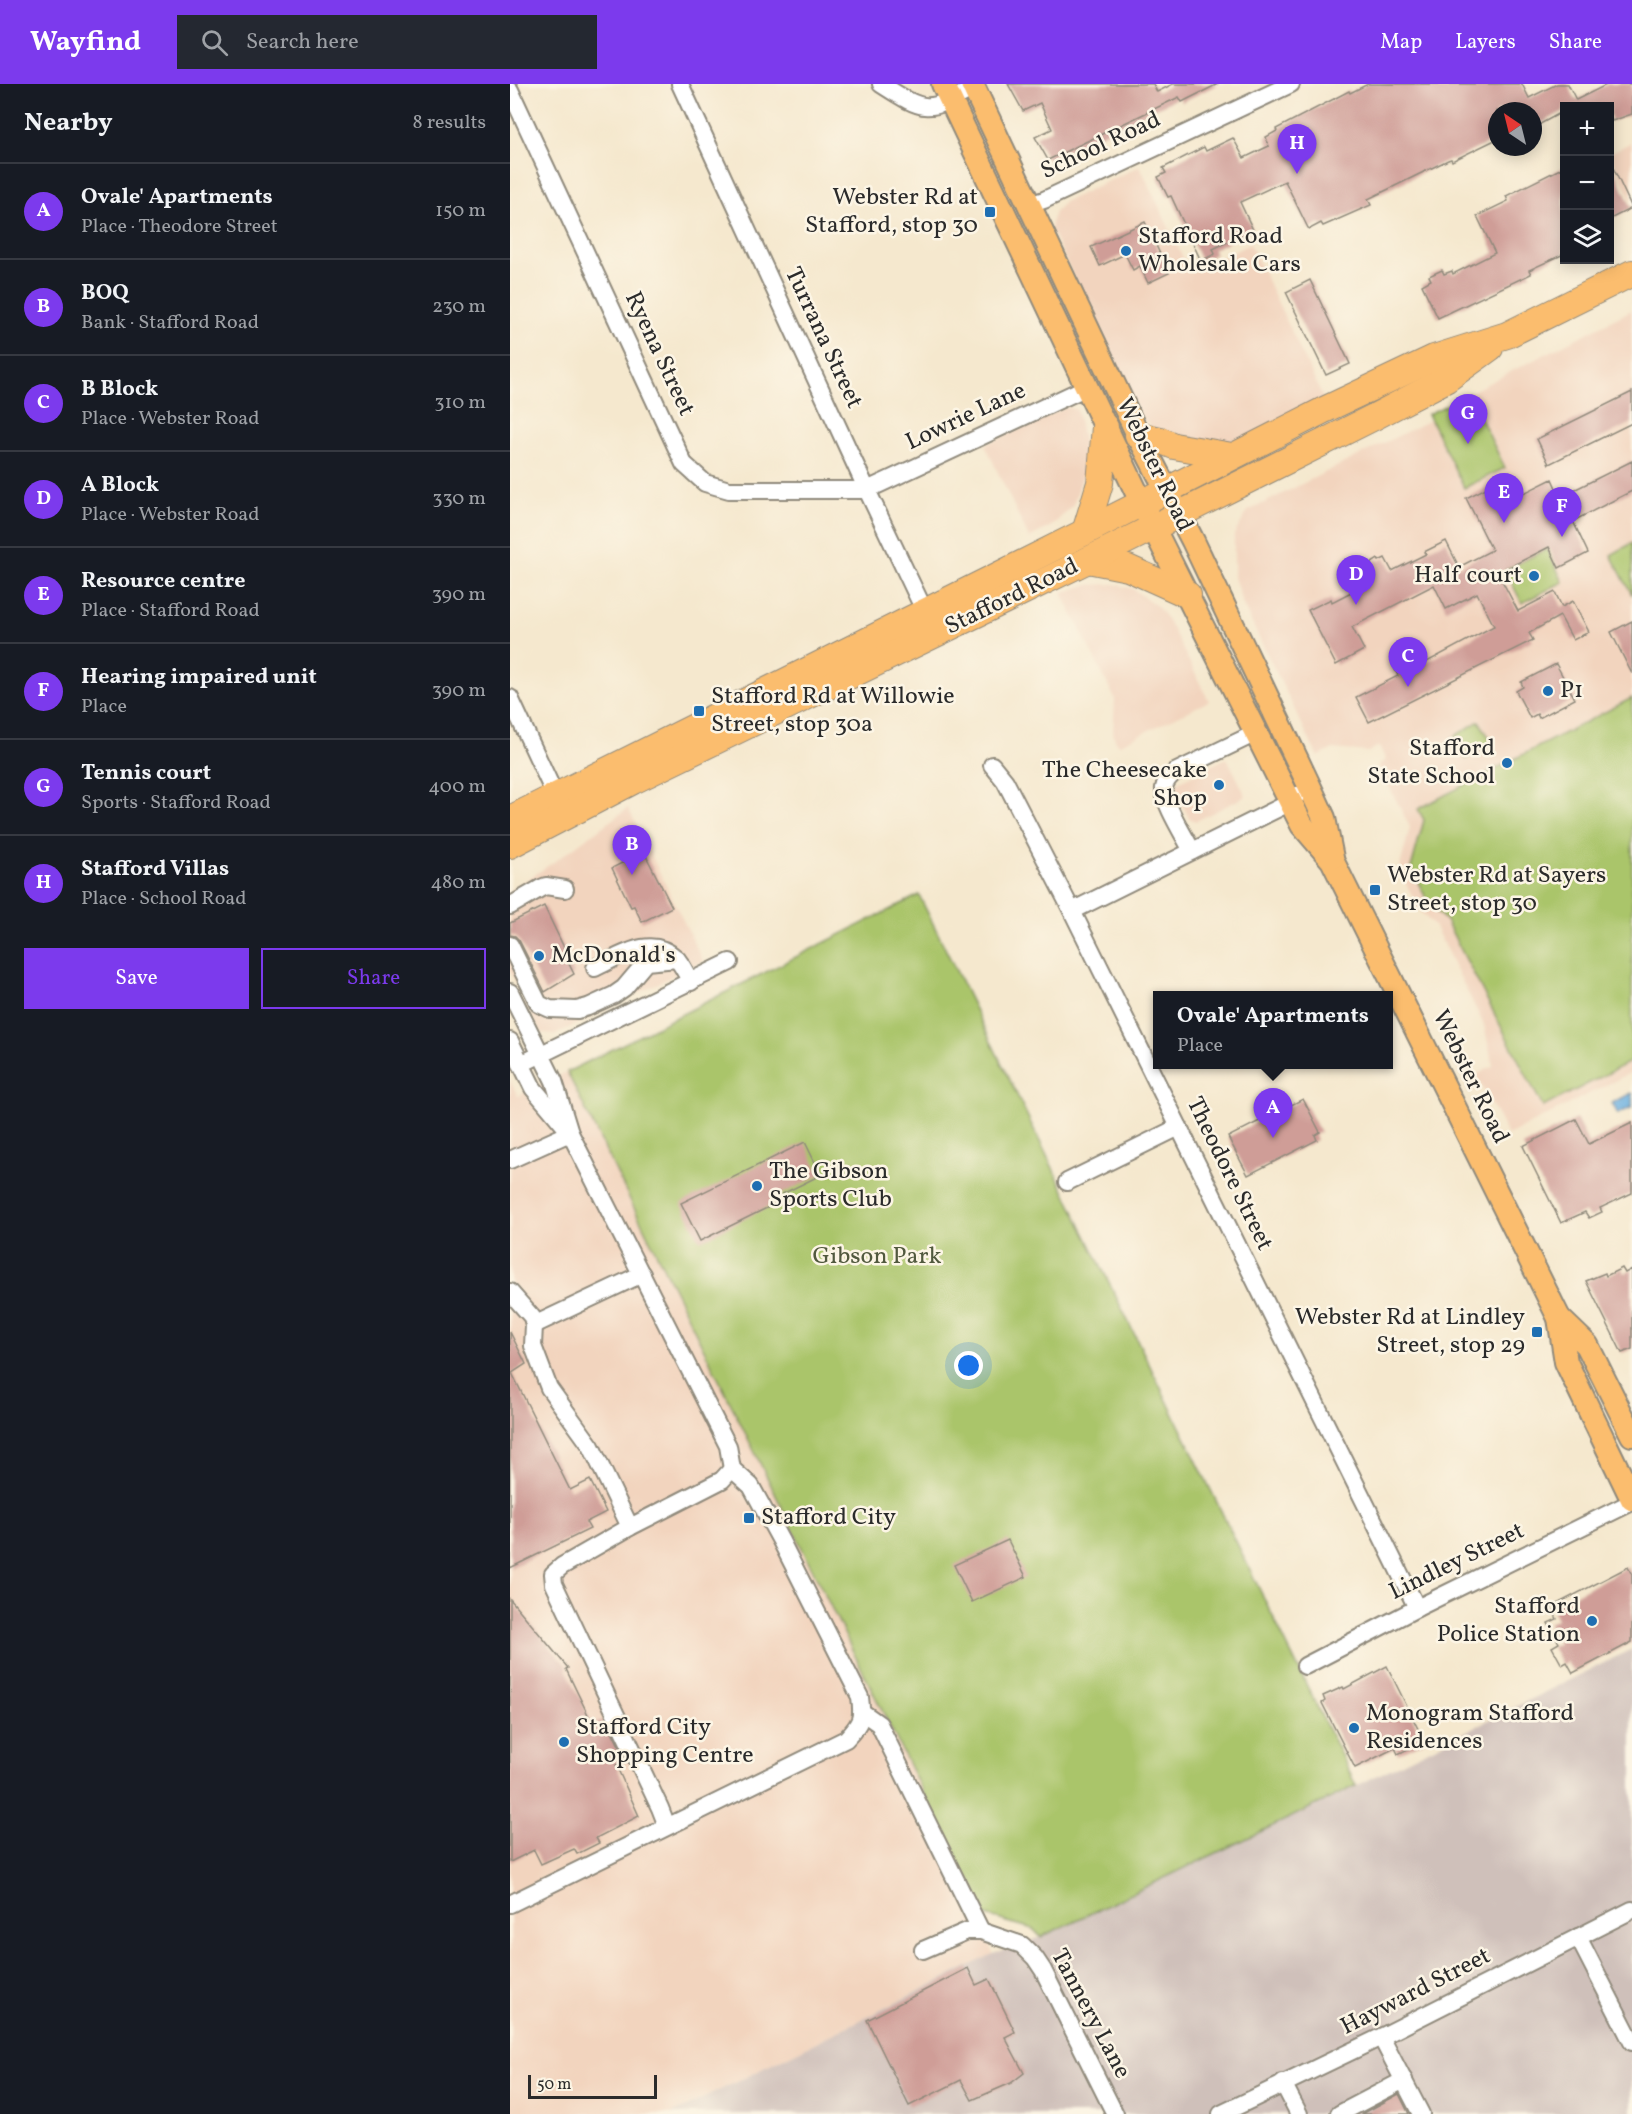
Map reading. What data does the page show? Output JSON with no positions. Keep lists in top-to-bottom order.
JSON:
{
  "streets": {
    "highway": ["Stafford Road"],
    "main road": ["Webster Road"],
    "street": [
      "School Road",
      "Turrana Street",
      "Ryena Street",
      "Lowrie Lane",
      "Theodore Street",
      "Lindley Street",
      "Hayward Street",
      "Tannery Lane"
    ]
  },
  "crossings": [
    ["School Road", "Webster Road"],
    ["Turrana Street", "Ryena Street"],
    ["Turrana Street", "Lowrie Lane"],
    ["Turrana Street", "Stafford Road"],
    ["Ryena Street", "Lowrie Lane"],
    ["Lowrie Lane", "Webster Road"],
    ["Webster Road", "Stafford Road"],
    ["Webster Road", "Lindley Street"],
    ["Theodore Street", "Lindley Street"]
  ],
  "parks": ["Gibson Park"],
  "places": {
    "transit": [
      "Webster Rd at Stafford, stop 30",
      "Stafford Rd at Willowie Street, stop 30a",
      "Webster Rd at Sayers Street, stop 30",
      "Webster Rd at Lindley Street, stop 29",
      "Stafford City"
    ],
    "other": [
      "Stafford Road Wholesale Cars",
      "Half court",
      "P1",
      "Stafford State School",
      "The Cheesecake Shop",
      "McDonald's",
      "The Gibson Sports Club",
      "Stafford Police Station",
      "Monogram Stafford Residences",
      "Stafford City Shopping Centre"
    ]
  },
  "scale_bar": "50 m",
  "north": "top left",
  "page": {
    "header": "Wayfind",
    "search": "Search here",
    "nav": ["Map", "Layers", "Share"],
    "heading": ["Nearby", "8 results"],
    "map_buttons": ["+", "−"],
    "pins": [
      "H",
      "G",
      "E",
      "F",
      "D",
      "C",
      "B",
      "A"
    ],
    "list": [
      {
        "mark": "A",
        "name": "Ovale' Apartments",
        "note": "Place · Theodore Street",
        "value": "150 m"
      },
      {
        "mark": "B",
        "name": "BOQ",
        "note": "Bank · Stafford Road",
        "value": "230 m"
      },
      {
        "mark": "C",
        "name": "B Block",
        "note": "Place · Webster Road",
        "value": "310 m"
      },
      {
        "mark": "D",
        "name": "A Block",
        "note": "Place · Webster Road",
        "value": "330 m"
      },
      {
        "mark": "E",
        "name": "Resource centre",
        "note": "Place · Stafford Road",
        "value": "390 m"
      },
      {
        "mark": "F",
        "name": "Hearing impaired unit",
        "note": "Place",
        "value": "390 m"
      },
      {
        "mark": "G",
        "name": "Tennis court",
        "note": "Sports · Stafford Road",
        "value": "400 m"
      },
      {
        "mark": "H",
        "name": "Stafford Villas",
        "note": "Place · School Road",
        "value": "480 m"
      }
    ],
    "buttons": ["Save", "Share"],
    "popup": ["Ovale' Apartments", "Place"],
    "scale": "50 m"
  }
}
